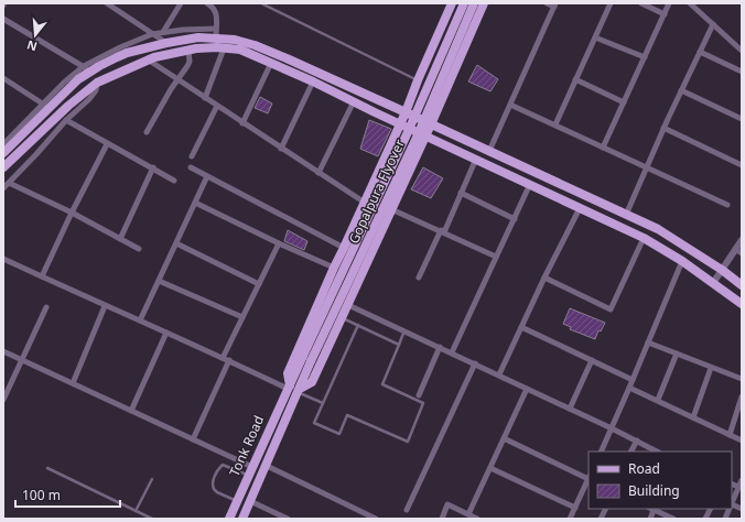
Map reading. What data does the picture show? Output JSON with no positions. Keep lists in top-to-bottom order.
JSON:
{
  "streets": {
    "main road": ["Gopalpura Flyover", "Tonk Road"]
  },
  "crossings": [
    ["Gopalpura Flyover", "Tonk Road"]
  ],
  "legend": ["Road", "Building"],
  "scale_bar": "100 m",
  "north": "bottom"
}
